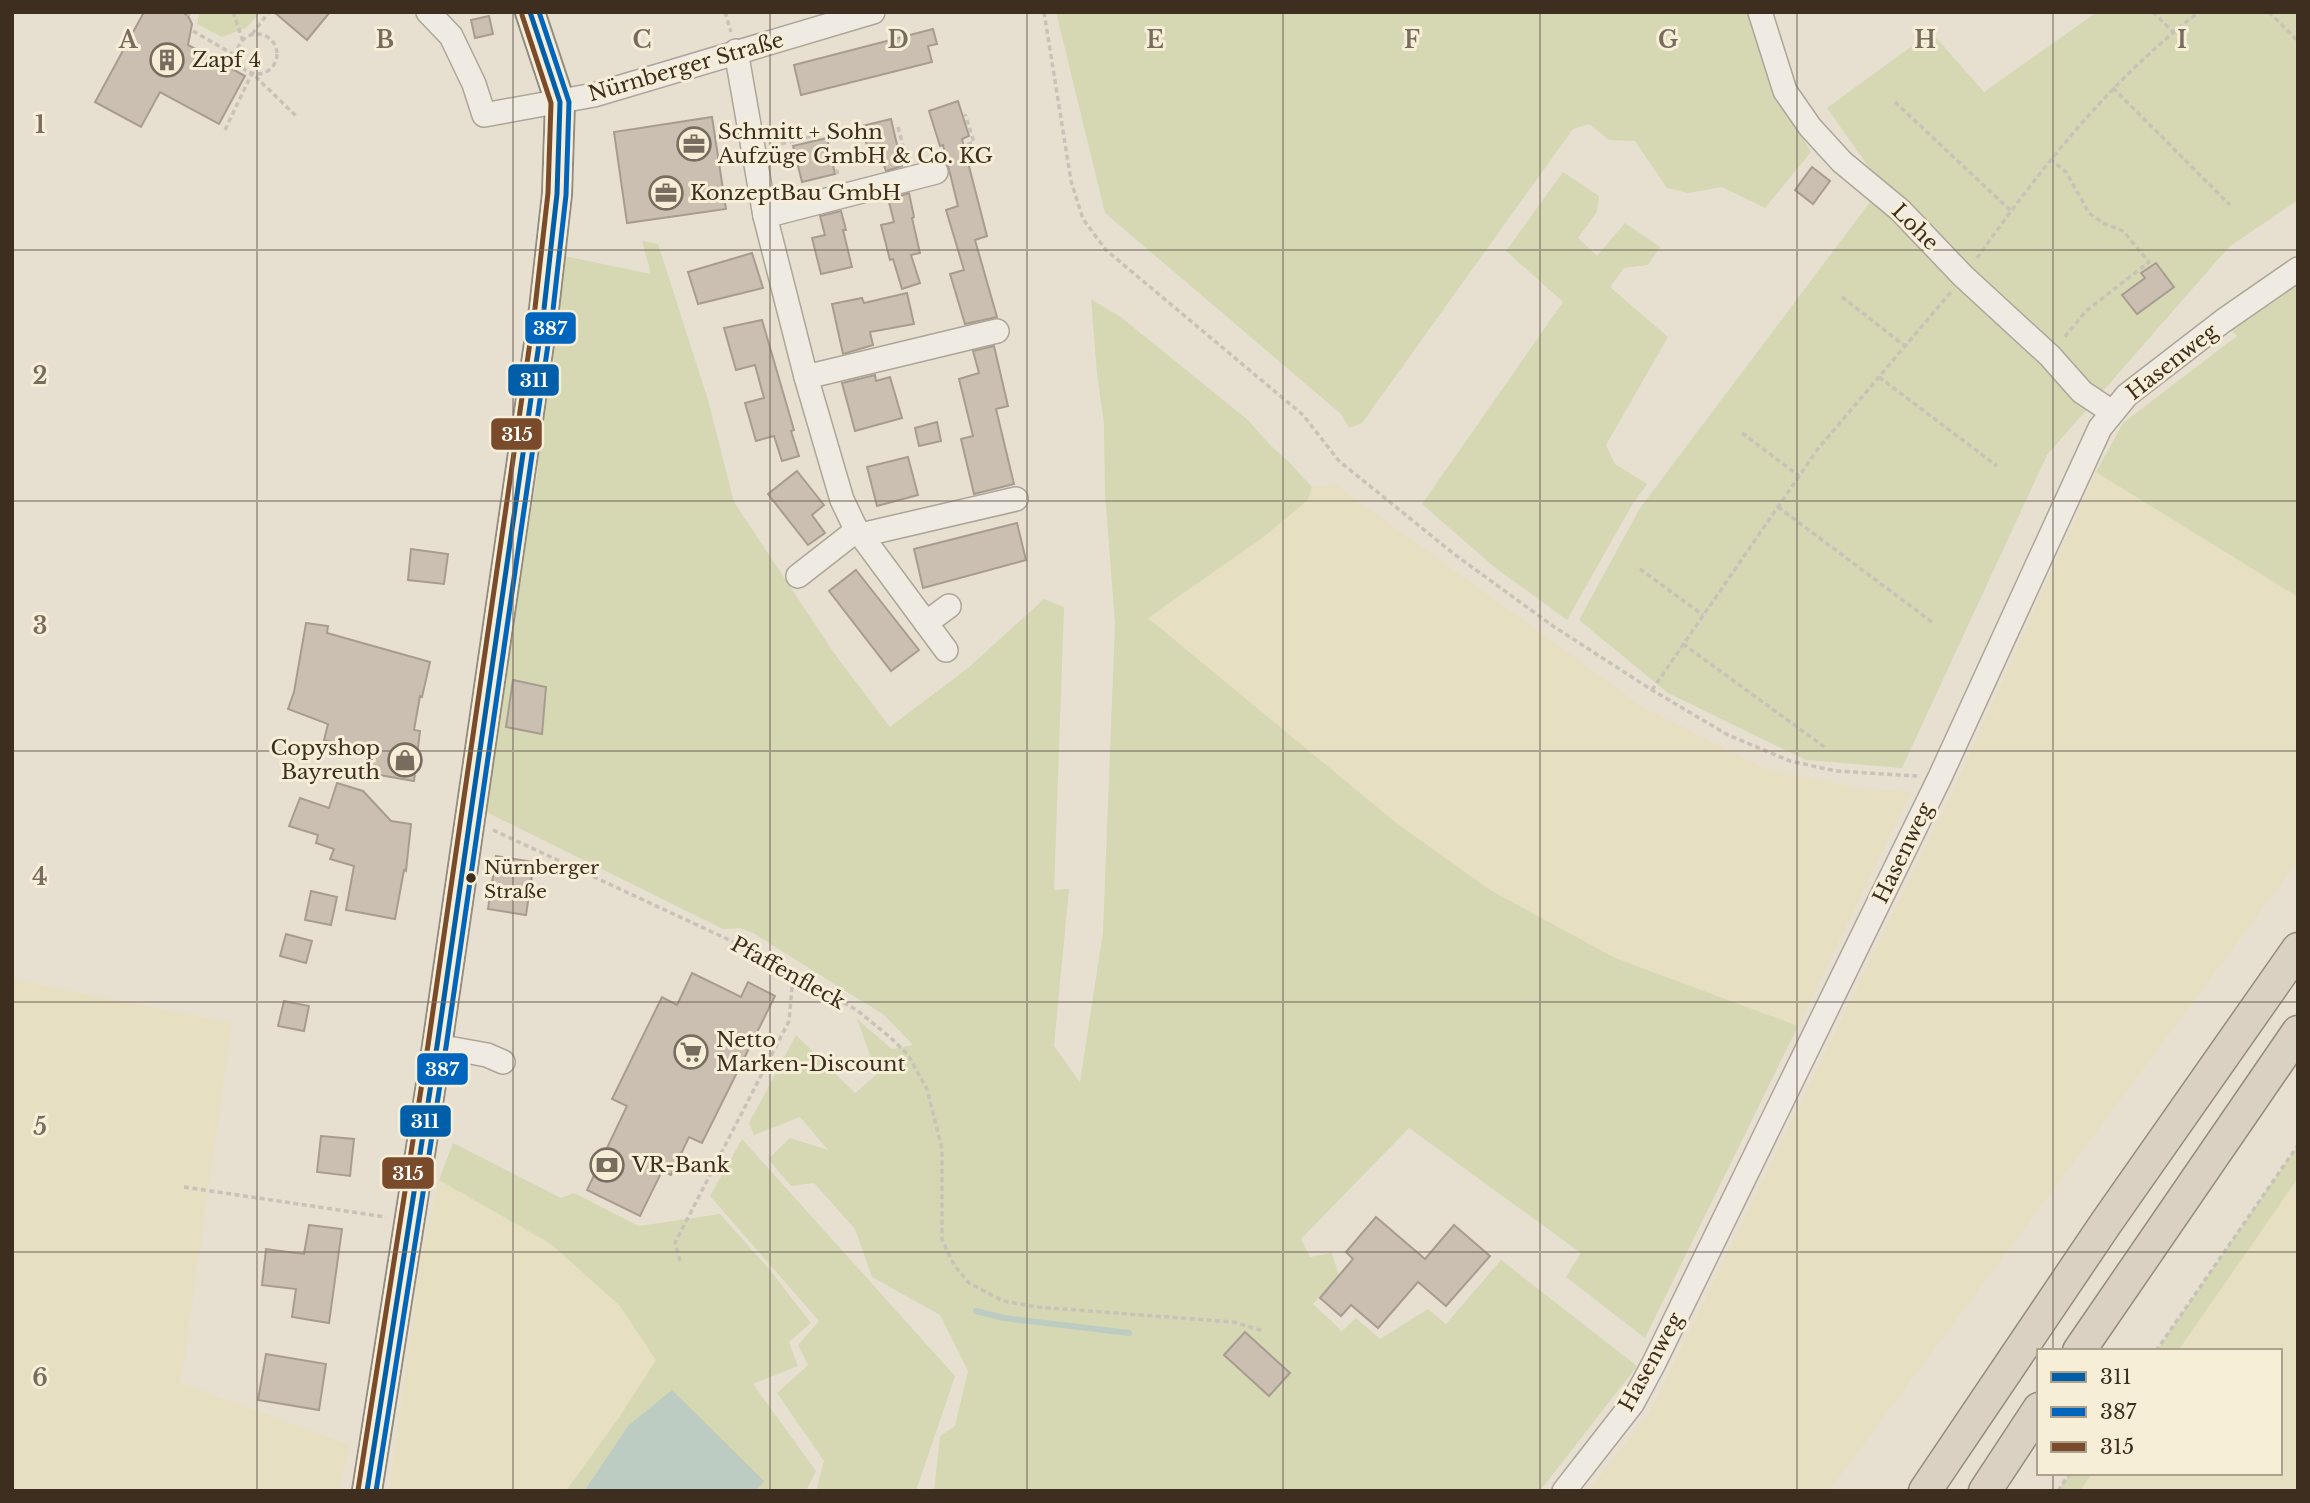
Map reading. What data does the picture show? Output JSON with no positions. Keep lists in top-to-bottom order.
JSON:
{
  "streets": {
    "main road": ["Nürnberger Straße"],
    "street": ["Lohe", "Hasenweg"],
    "path": ["Pfaffenfleck"]
  },
  "crossings": [
    ["Nürnberger Straße", "Pfaffenfleck"],
    ["Lohe", "Hasenweg"]
  ],
  "places": {
    "building": ["Zapf 4"],
    "office": ["Schmitt + Sohn Aufzüge GmbH & Co. KG", "KonzeptBau GmbH"],
    "shop": ["Copyshop Bayreuth"],
    "other": ["Nürnberger Straße"],
    "supermarket": ["Netto Marken-Discount"],
    "bank": ["VR-Bank"]
  },
  "lines": ["transit line 311", "transit line 387", "transit line 315"],
  "legend": ["311", "387", "315"],
  "grid": {
    "columns": [
      "A",
      "B",
      "C",
      "D",
      "E",
      "F",
      "G",
      "H",
      "I"
    ],
    "rows": [
      "1",
      "2",
      "3",
      "4",
      "5",
      "6"
    ]
  }
}
